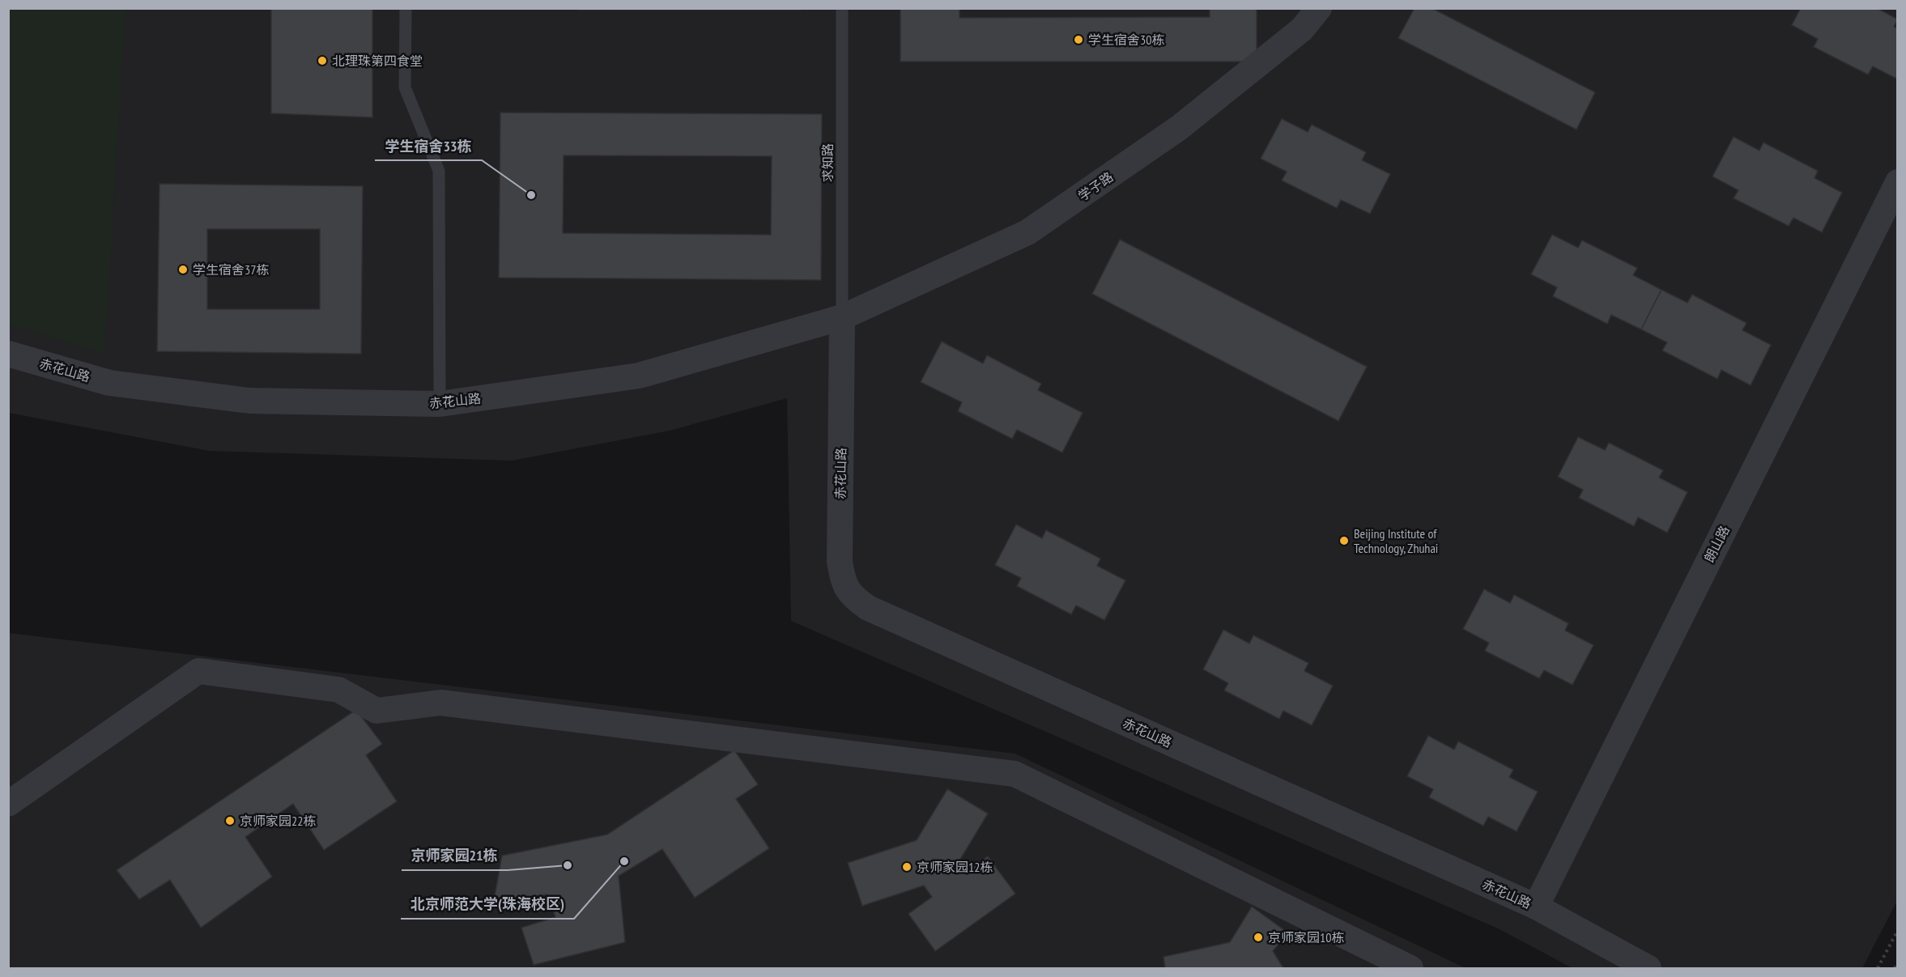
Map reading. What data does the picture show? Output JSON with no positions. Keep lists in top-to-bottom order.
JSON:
{
  "streets": {
    "street": ["学子路", "赤花山路", "朗山路"],
    "lane": ["求知路"]
  },
  "crossings": [
    ["求知路", "学子路"],
    ["求知路", "赤花山路"],
    ["学子路", "赤花山路"],
    ["赤花山路", "朗山路"]
  ],
  "places": [
    "学生宿舍30栋",
    "北理珠第四食堂",
    "学生宿舍33栋",
    "学生宿舍37栋",
    "Beijing Institute of Technology, Zhuhai",
    "京师家园22栋",
    "北京师范大学(珠海校区)",
    "京师家园21栋",
    "京师家园12栋",
    "京师家园10栋"
  ]
}
